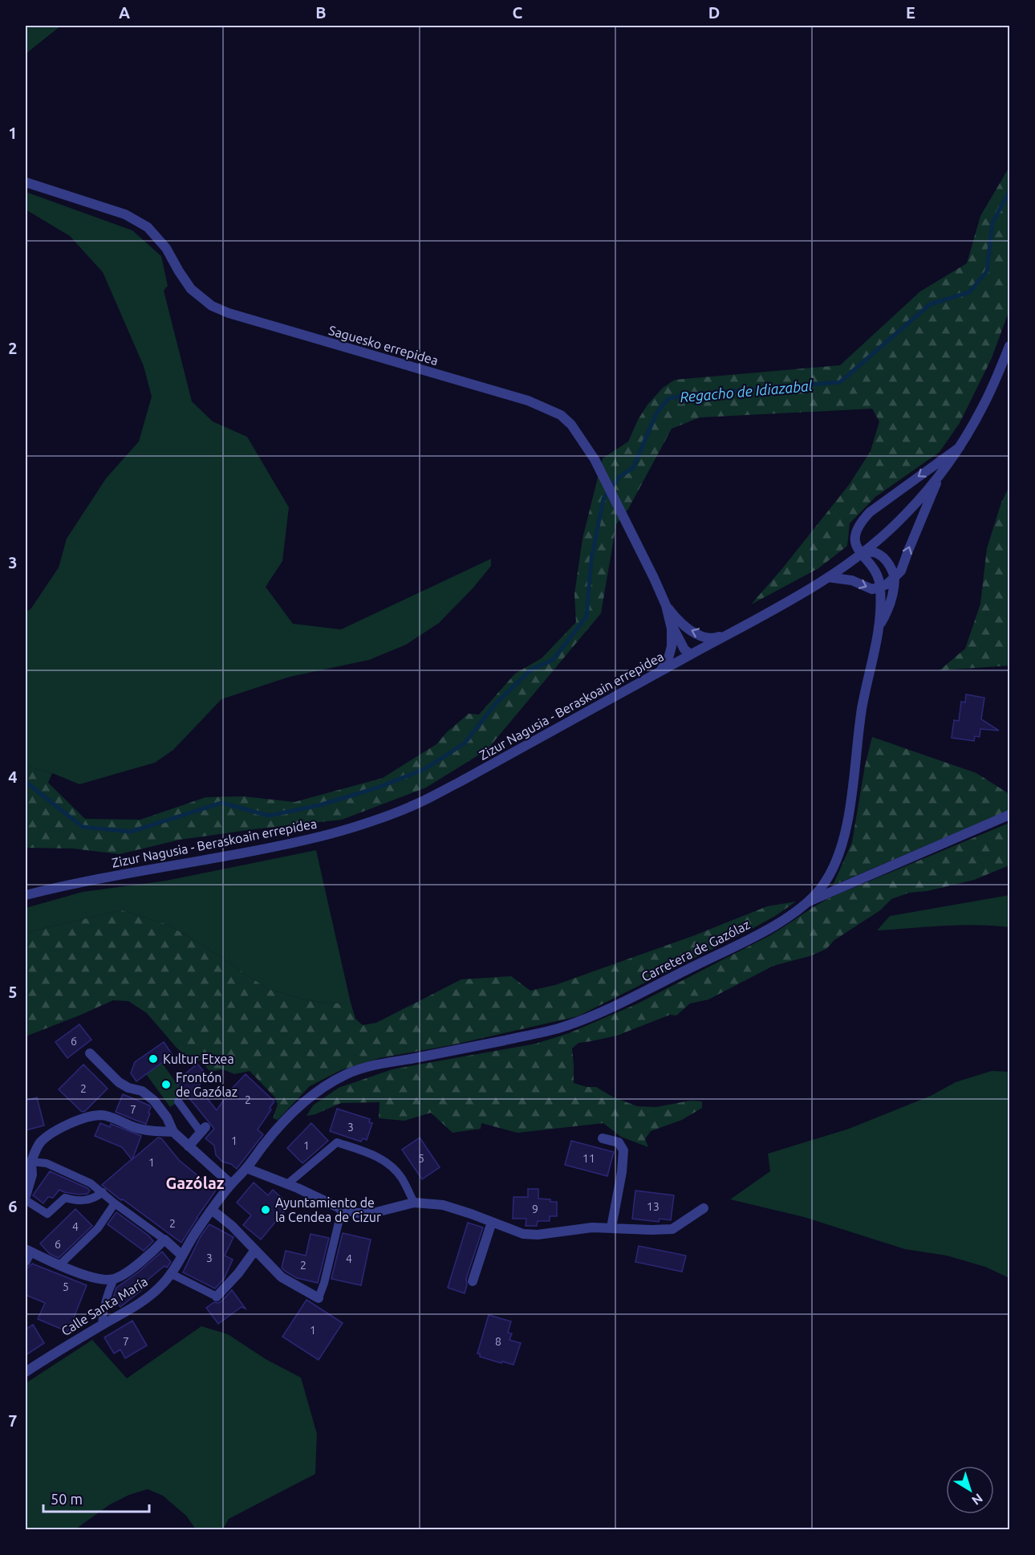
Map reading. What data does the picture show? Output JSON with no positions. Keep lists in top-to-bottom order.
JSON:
{
  "streets": {
    "street": [
      "Saguesko errepidea",
      "Zizur Nagusia - Beraskoain errepidea",
      "Carretera de Gazólaz",
      "Calle Santa María"
    ]
  },
  "crossings": [
    ["Carretera de Gazólaz", "Calle Santa María"]
  ],
  "districts": ["Gazólaz"],
  "water": ["Regacho de Idiazabal"],
  "places": ["Kultur Etxea", "Frontón de Gazólaz", "Ayuntamiento de la Cendea de Cizur"],
  "house_numbers": [
    "6",
    "2",
    "2",
    "7",
    "3",
    "1",
    "1",
    "5",
    "11",
    "1",
    "13",
    "9",
    "2",
    "4",
    "6",
    "3",
    "4",
    "2",
    "5",
    "1",
    "7",
    "8"
  ],
  "scale_bar": "50 m",
  "north": "bottom right",
  "grid": {
    "columns": [
      "A",
      "B",
      "C",
      "D",
      "E"
    ],
    "rows": [
      "1",
      "2",
      "3",
      "4",
      "5",
      "6",
      "7"
    ]
  }
}
